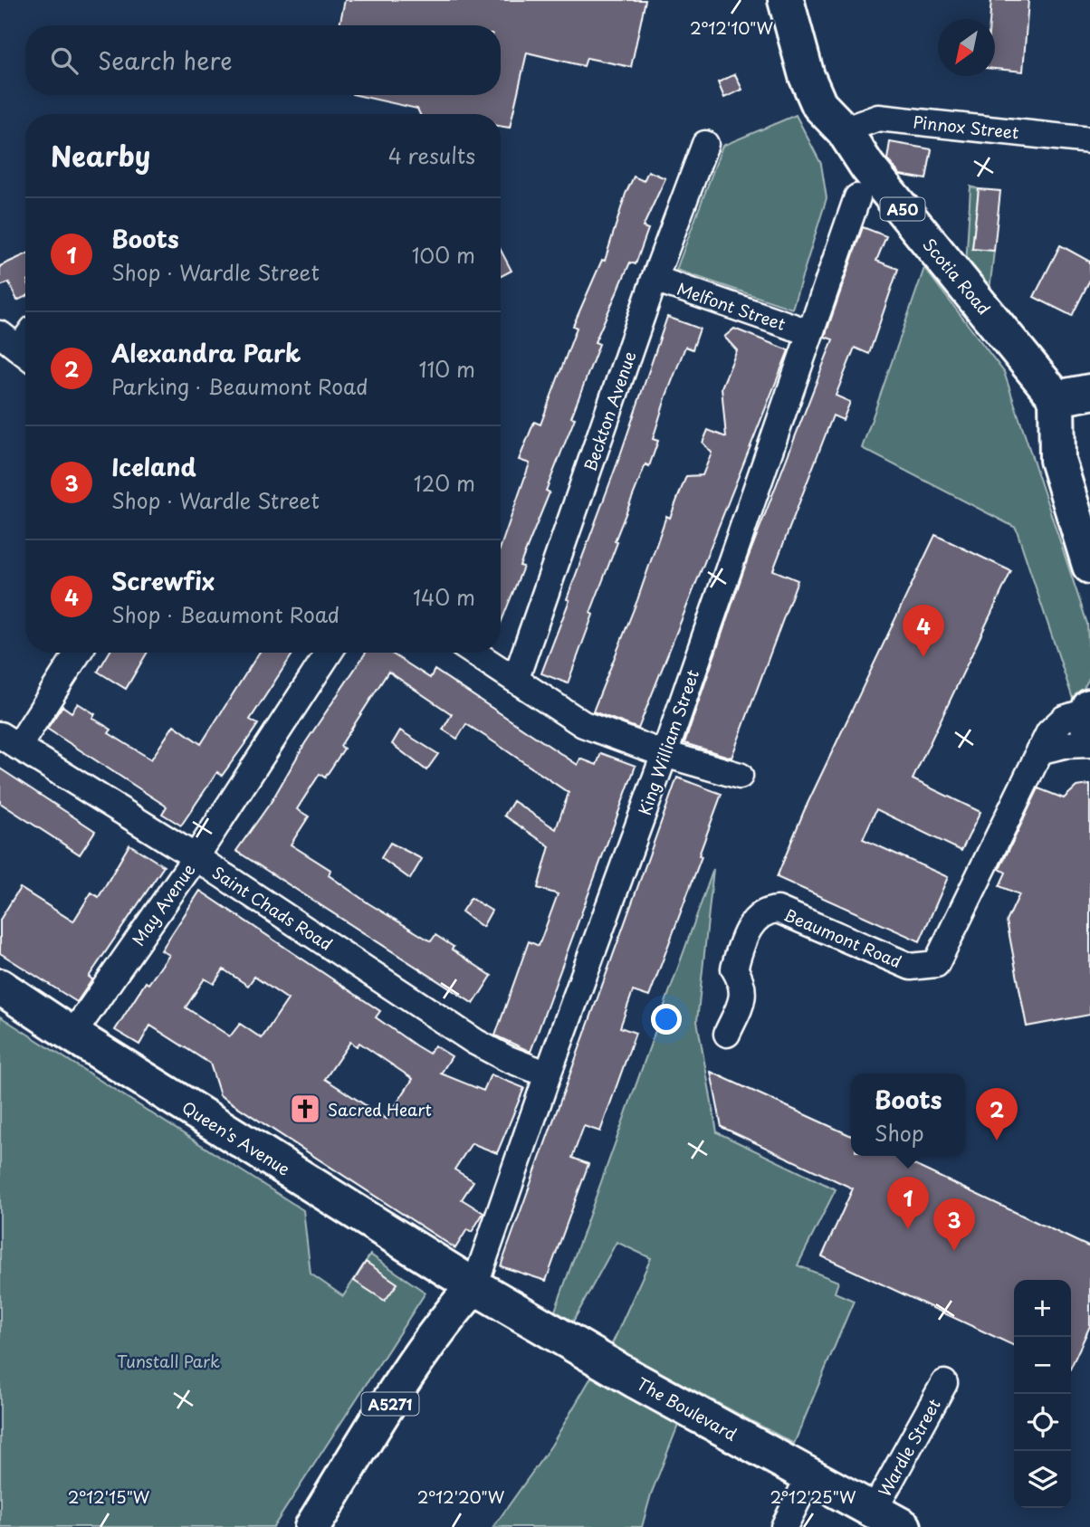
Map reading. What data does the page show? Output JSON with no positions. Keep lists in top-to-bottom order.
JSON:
{
  "streets": {
    "main road": [
      "A50",
      "Scotia Road",
      "Queen's Avenue",
      "A5271",
      "The Boulevard"
    ],
    "street": [
      "Pinnox Street",
      "Melfont Street",
      "Beckton Avenue",
      "King William Street",
      "May Avenue",
      "Saint Chads Road",
      "Beaumont Road",
      "Wardle Street"
    ]
  },
  "crossings": [
    ["Pinnox Street", "Scotia Road"],
    ["Melfont Street", "Beckton Avenue"],
    ["Melfont Street", "King William Street"],
    ["King William Street", "Saint Chads Road"],
    ["King William Street", "Queen's Avenue"],
    ["King William Street", "A5271"],
    ["King William Street", "The Boulevard"],
    ["May Avenue", "Saint Chads Road"],
    ["May Avenue", "Queen's Avenue"],
    ["Queen's Avenue", "A5271"],
    ["Queen's Avenue", "The Boulevard"],
    ["A5271", "The Boulevard"],
    ["The Boulevard", "Wardle Street"]
  ],
  "parks": ["Tunstall Park"],
  "places": {
    "church": ["Sacred Heart"]
  },
  "north": "bottom left",
  "page": {
    "search": "Search here",
    "heading": ["Nearby", "4 results"],
    "list": [
      {
        "mark": "1",
        "name": "Boots",
        "note": "Shop · Wardle Street",
        "value": "100 m"
      },
      {
        "mark": "2",
        "name": "Alexandra Park",
        "note": "Parking · Beaumont Road",
        "value": "110 m"
      },
      {
        "mark": "3",
        "name": "Iceland",
        "note": "Shop · Wardle Street",
        "value": "120 m"
      },
      {
        "mark": "4",
        "name": "Screwfix",
        "note": "Shop · Beaumont Road",
        "value": "140 m"
      }
    ],
    "pins": [
      "4",
      "2",
      "1",
      "3"
    ],
    "popup": ["Boots", "Shop"],
    "map_buttons": ["+", "−"]
  },
  "coordinates": [
    "2°12'10\"W",
    "2°12'15\"W",
    "2°12'20\"W",
    "2°12'25\"W"
  ]
}
